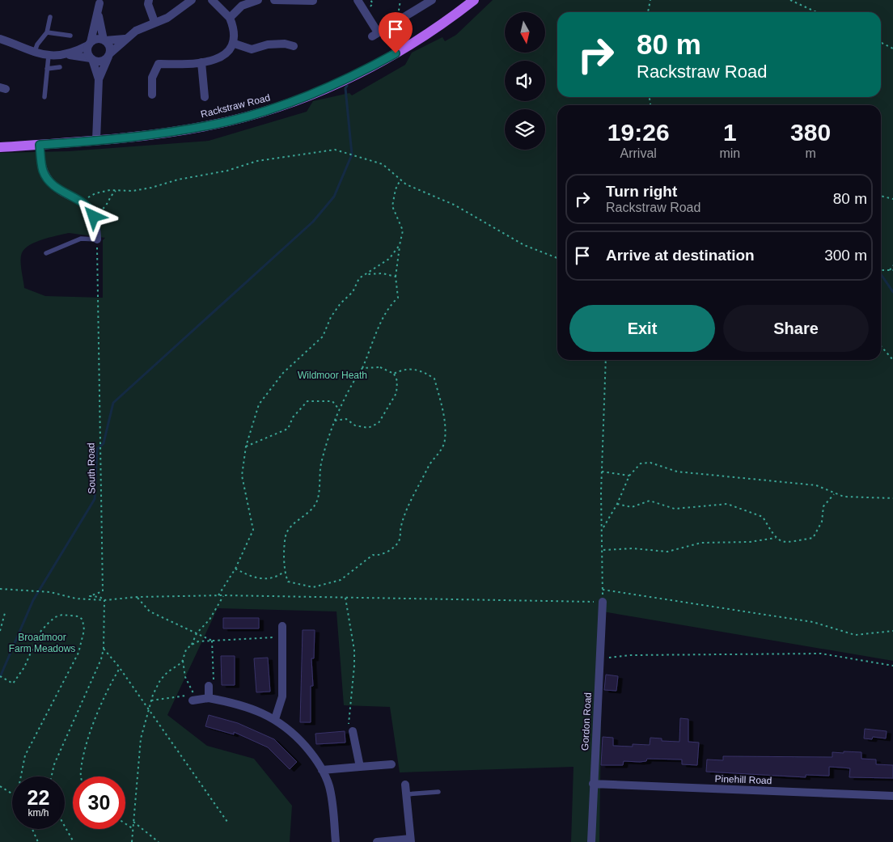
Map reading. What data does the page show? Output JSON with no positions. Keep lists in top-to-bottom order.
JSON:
{
  "streets": {
    "main road": ["Rackstraw Road"],
    "street": ["Gordon Road", "Pinehill Road"],
    "path": ["South Road"]
  },
  "crossings": [
    ["Gordon Road", "Pinehill Road"]
  ],
  "parks": ["Wildmoor Heath", "Broadmoor Farm Meadows"],
  "north": "bottom",
  "page": {
    "turn": ["80 m", "Rackstraw Road"],
    "eta": [
      "19:26",
      "Arrival",
      "1",
      "min",
      "380",
      "m"
    ],
    "list": [
      {
        "name": "Turn right",
        "note": "Rackstraw Road",
        "value": "80 m"
      },
      {
        "name": "Arrive at destination",
        "value": "300 m"
      }
    ],
    "buttons": ["Exit", "Share"],
    "speed": "22 km/h",
    "limit": "30"
  }
}
